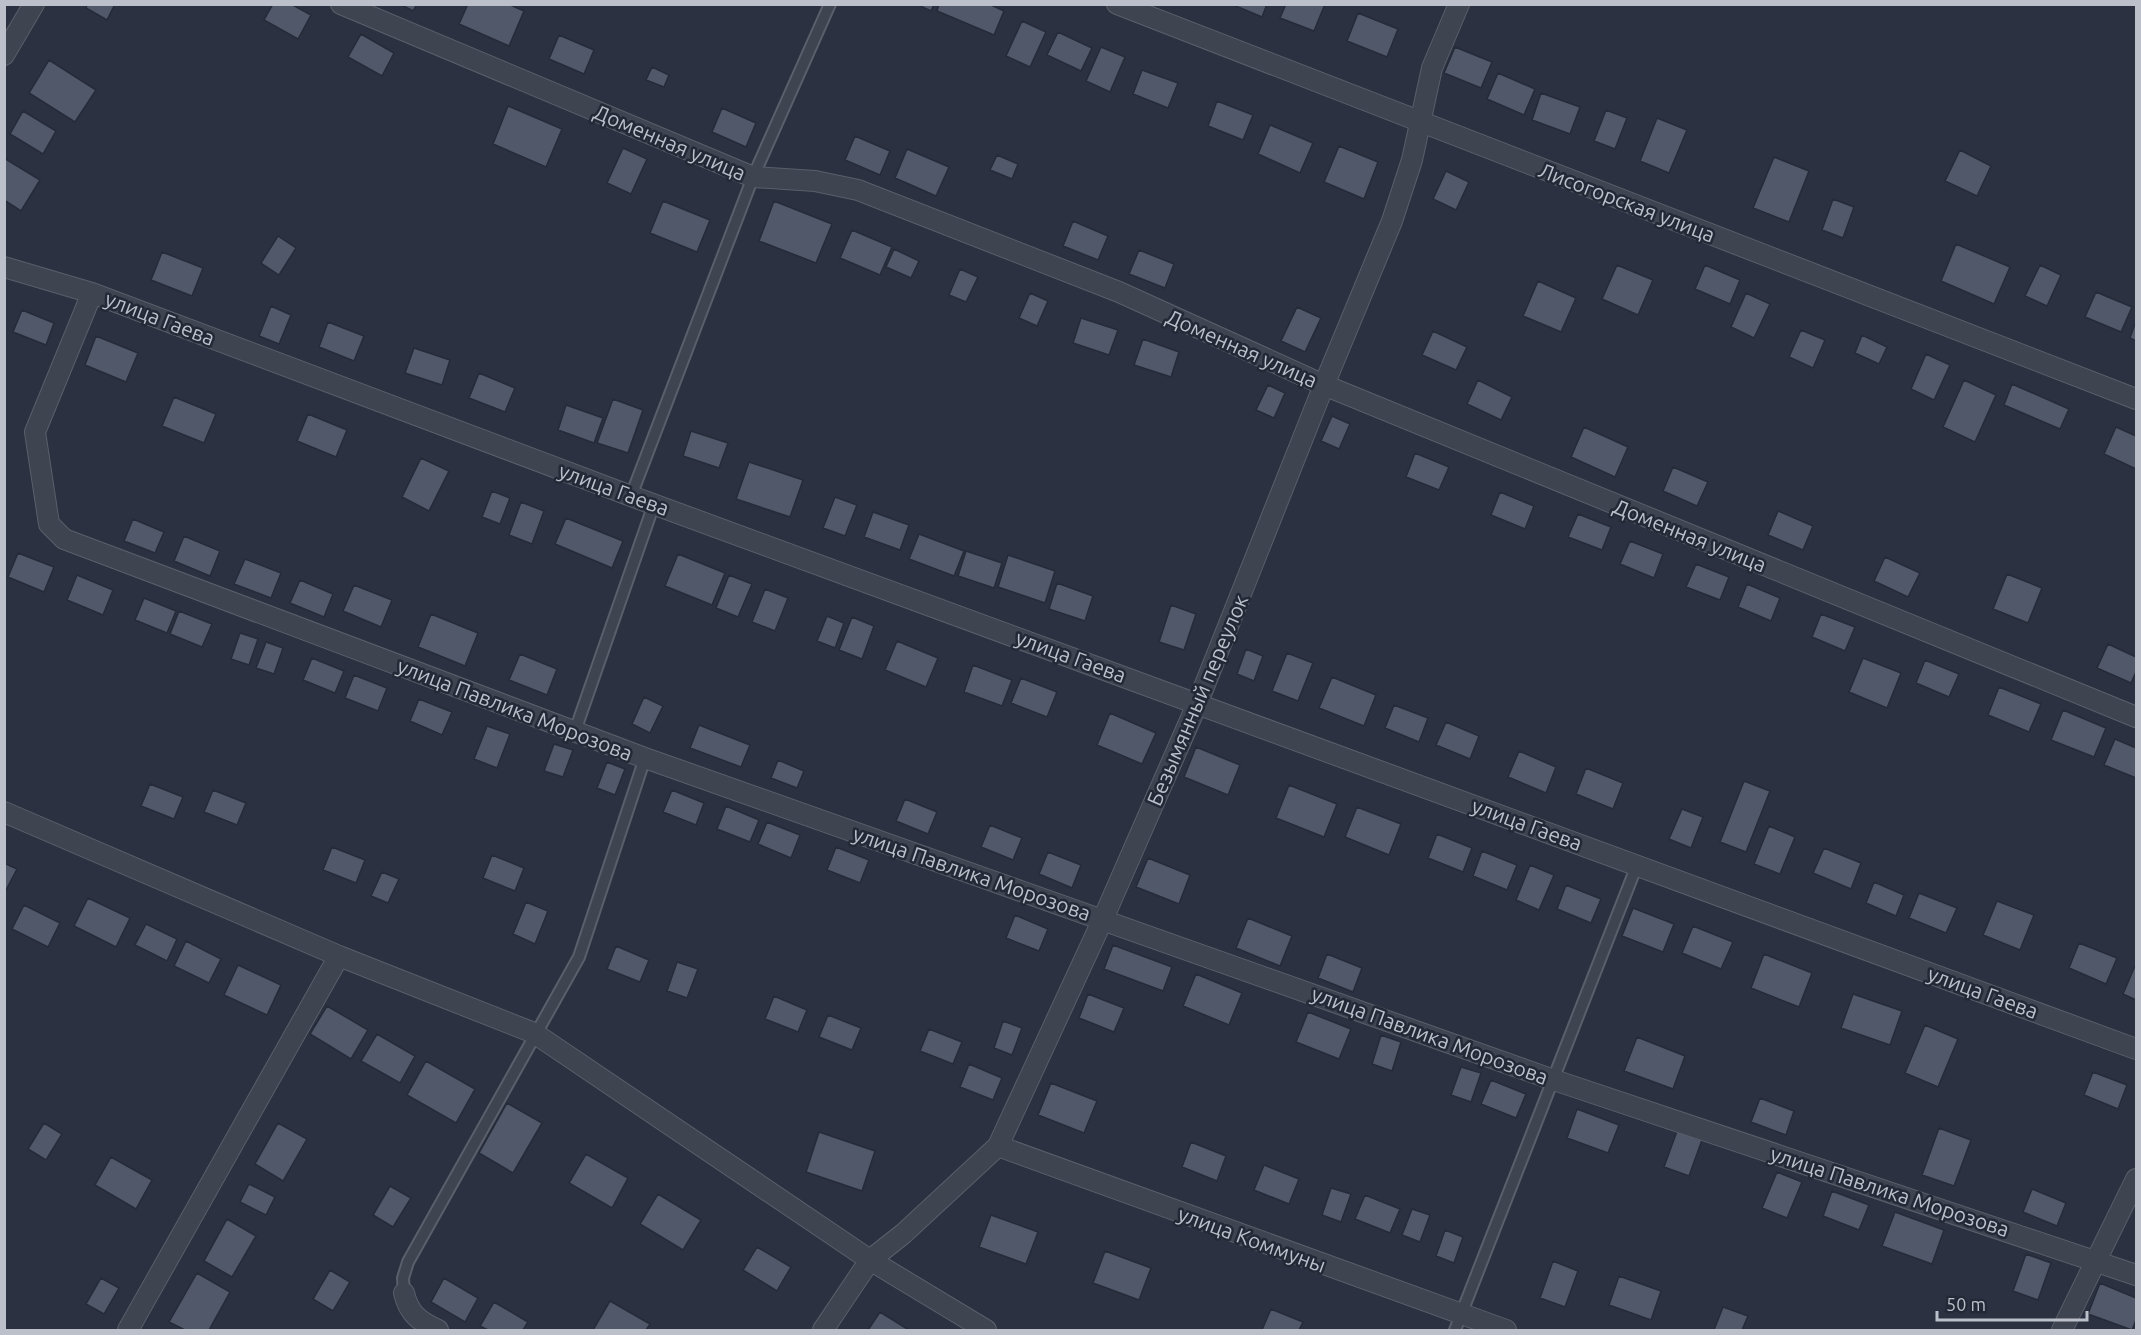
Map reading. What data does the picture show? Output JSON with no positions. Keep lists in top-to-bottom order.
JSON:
{
  "streets": {
    "street": [
      "Доменная улица",
      "Лисогорская улица",
      "улица Гаева",
      "Безымянный переулок",
      "улица Павлика Морозова",
      "улица Коммуны"
    ]
  },
  "crossings": [
    ["Доменная улица", "Безымянный переулок"],
    ["Лисогорская улица", "Безымянный переулок"],
    ["улица Гаева", "Безымянный переулок"],
    ["улица Гаева", "улица Павлика Морозова"],
    ["Безымянный переулок", "улица Павлика Морозова"],
    ["Безымянный переулок", "улица Коммуны"]
  ],
  "scale_bar": "50 m"
}
